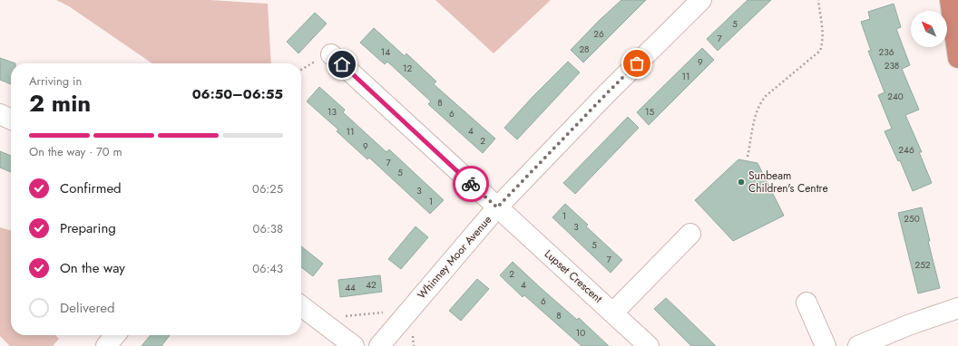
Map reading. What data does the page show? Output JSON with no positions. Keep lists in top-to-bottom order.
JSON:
{
  "streets": {
    "street": ["Whinney Moor Avenue", "Lupset Crescent"]
  },
  "crossings": [
    ["Whinney Moor Avenue", "Lupset Crescent"]
  ],
  "places": ["Sunbeam Children's Centre"],
  "house_numbers": [
    "5",
    "26",
    "7",
    "28",
    "14",
    "236",
    "9",
    "238",
    "12",
    "11",
    "240",
    "8",
    "13",
    "15",
    "6",
    "4",
    "11",
    "2",
    "9",
    "246",
    "7",
    "5",
    "3",
    "1",
    "1",
    "250",
    "3",
    "5",
    "7",
    "252",
    "2",
    "42",
    "4",
    "44",
    "6",
    "8",
    "10"
  ],
  "north": "top left",
  "page": {
    "heading": ["2 min", "Arriving in", "06:50–06:55"],
    "bar": "On the way · 70 m",
    "list": [
      ["Confirmed", "06:25"],
      ["Preparing", "06:38"],
      ["On the way", "06:43"],
      "Delivered"
    ]
  }
}
